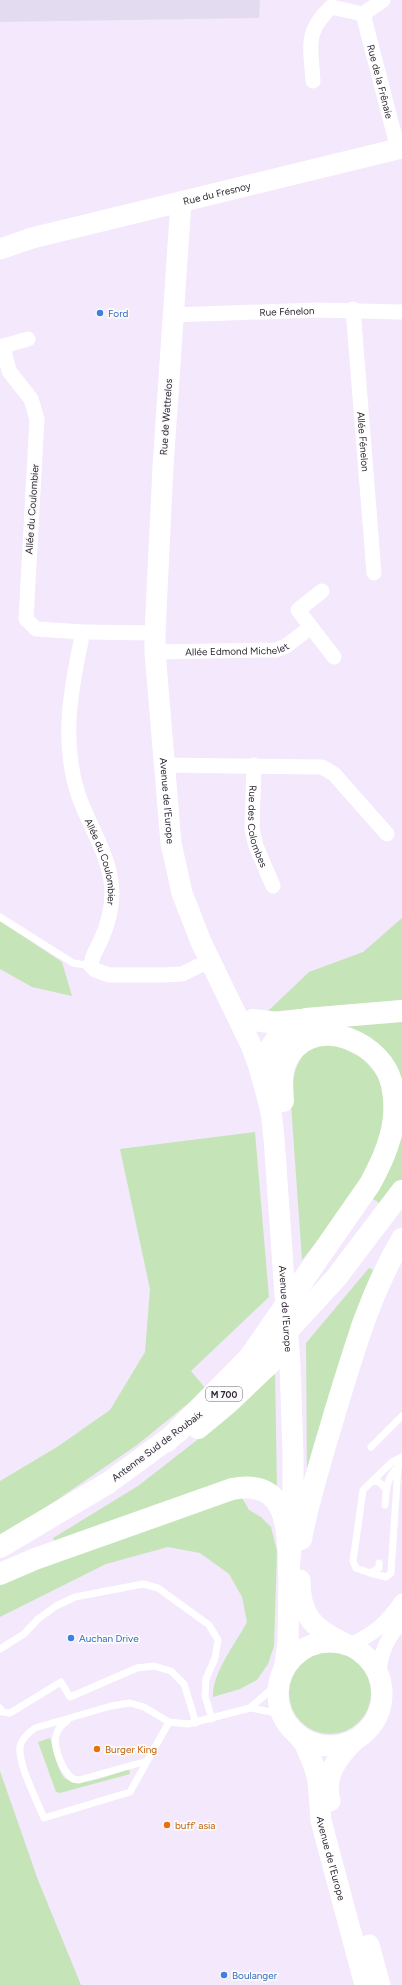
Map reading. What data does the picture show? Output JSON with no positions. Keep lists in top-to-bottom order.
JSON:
{
  "streets": {
    "highway": ["M 700", "Antenne Sud de Roubaix"],
    "street": [
      "Rue de la Frênaie",
      "Rue du Fresnoy",
      "Rue Fénelon",
      "Rue de Wattrelos",
      "Allée Fénelon",
      "Allée du Coulombier",
      "Allée Edmond Michelet",
      "Avenue de l'Europe",
      "Rue des Colombes"
    ]
  },
  "crossings": [
    ["Rue de la Frênaie", "Rue du Fresnoy"],
    ["Rue du Fresnoy", "Rue de Wattrelos"],
    ["Rue Fénelon", "Rue de Wattrelos"],
    ["Rue Fénelon", "Allée Fénelon"],
    ["Rue de Wattrelos", "Allée du Coulombier"],
    ["Rue de Wattrelos", "Allée Edmond Michelet"],
    ["Rue de Wattrelos", "Avenue de l'Europe"],
    ["Allée du Coulombier", "Allée Edmond Michelet"],
    ["Allée du Coulombier", "Avenue de l'Europe"],
    ["Allée Edmond Michelet", "Avenue de l'Europe"]
  ],
  "places": [
    "Ford",
    "Auchan Drive",
    "Burger King",
    "buff' asia",
    "Boulanger"
  ]
}
